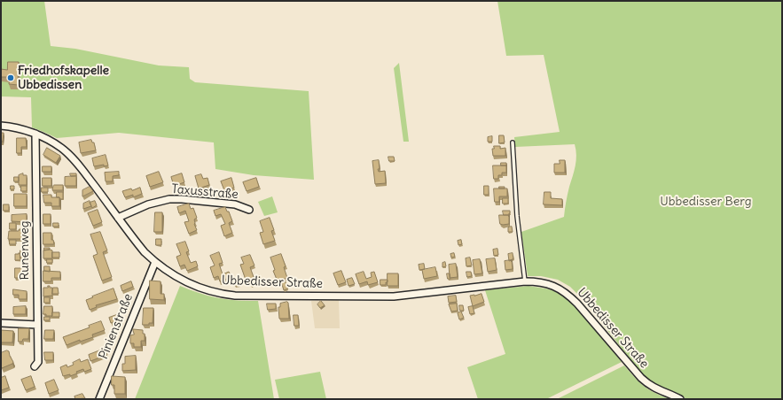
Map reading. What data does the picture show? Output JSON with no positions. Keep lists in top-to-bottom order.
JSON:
{
  "streets": {
    "street": [
      "Taxusstraße",
      "Runenweg",
      "Ubbedisser Straße",
      "Pinienstraße"
    ]
  },
  "crossings": [
    ["Taxusstraße", "Ubbedisser Straße"],
    ["Runenweg", "Ubbedisser Straße"],
    ["Ubbedisser Straße", "Pinienstraße"]
  ],
  "parks": ["Ubbedisser Berg"],
  "places": ["Friedhofskapelle Ubbedissen"]
}
